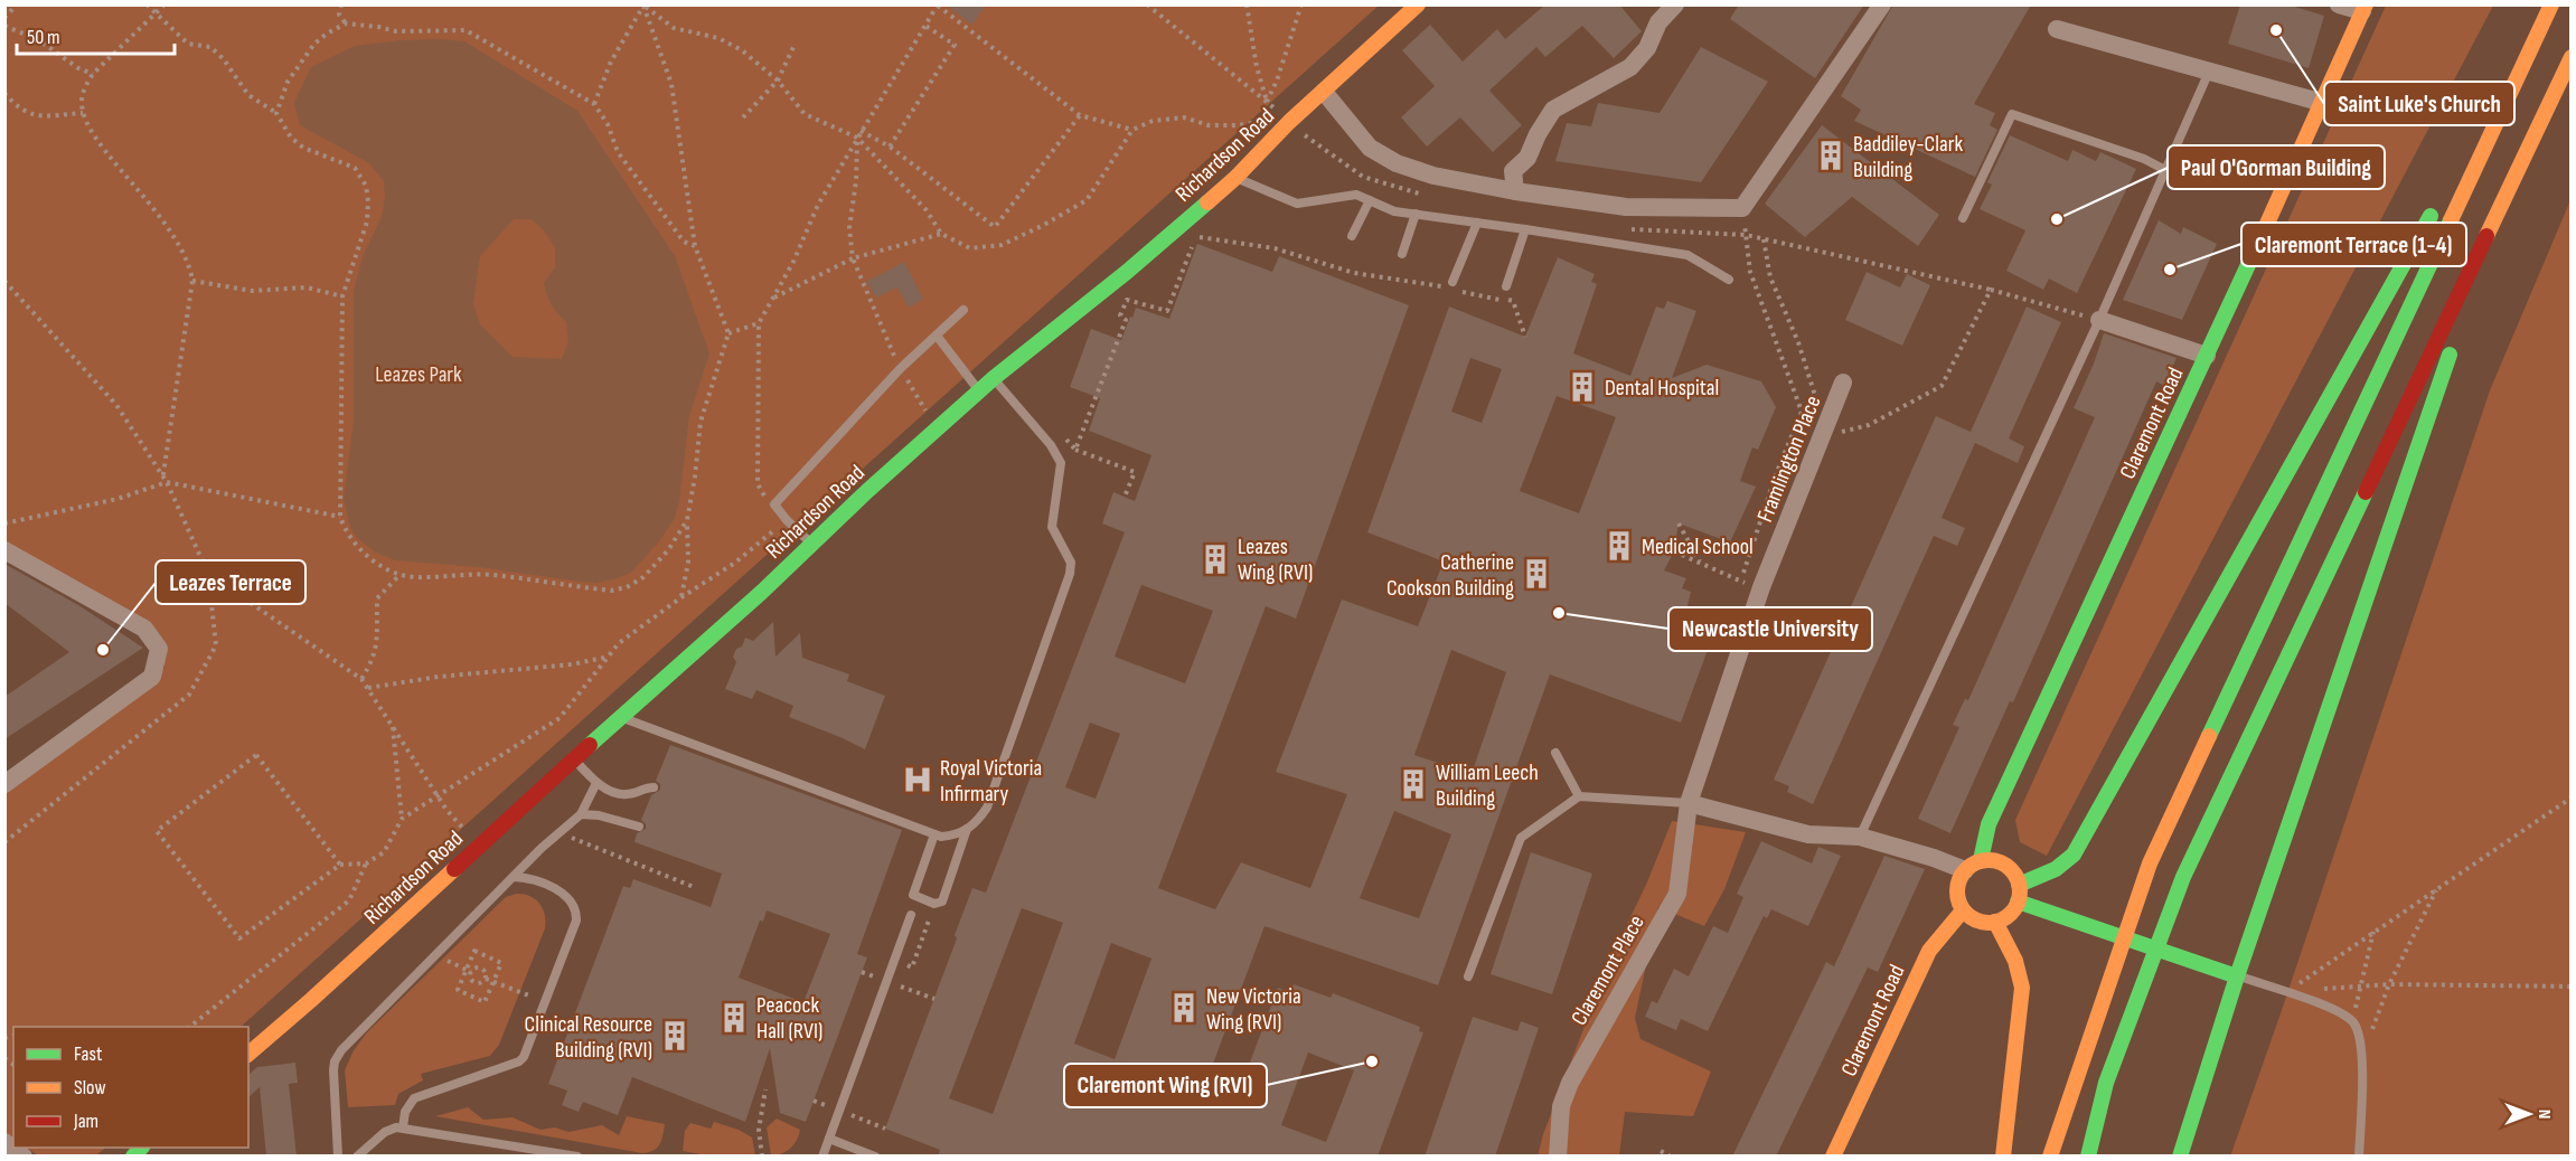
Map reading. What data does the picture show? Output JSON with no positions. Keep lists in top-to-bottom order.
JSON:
{
  "streets": {
    "main road": ["Richardson Road", "Claremont Road"],
    "street": ["Framlington Place", "Claremont Place"]
  },
  "crossings": [
    ["Framlington Place", "Claremont Place"]
  ],
  "parks": ["Leazes Park"],
  "places": {
    "other": [
      "Saint Luke's Church",
      "Paul O'Gorman Building",
      "Claremont Terrace (1-4)",
      "Newcastle University",
      "Leazes Terrace",
      "Claremont Wing (RVI)"
    ],
    "building": [
      "Baddiley-Clark Building",
      "Dental Hospital",
      "Medical School",
      "Leazes Wing (RVI)",
      "Catherine Cookson Building",
      "William Leech Building",
      "New Victoria Wing (RVI)",
      "Peacock Hall (RVI)",
      "Clinical Resource Building (RVI)"
    ],
    "hospital": ["Royal Victoria Infirmary"]
  },
  "legend": ["Fast", "Slow", "Jam"],
  "scale_bar": "50 m",
  "north": "right"
}
